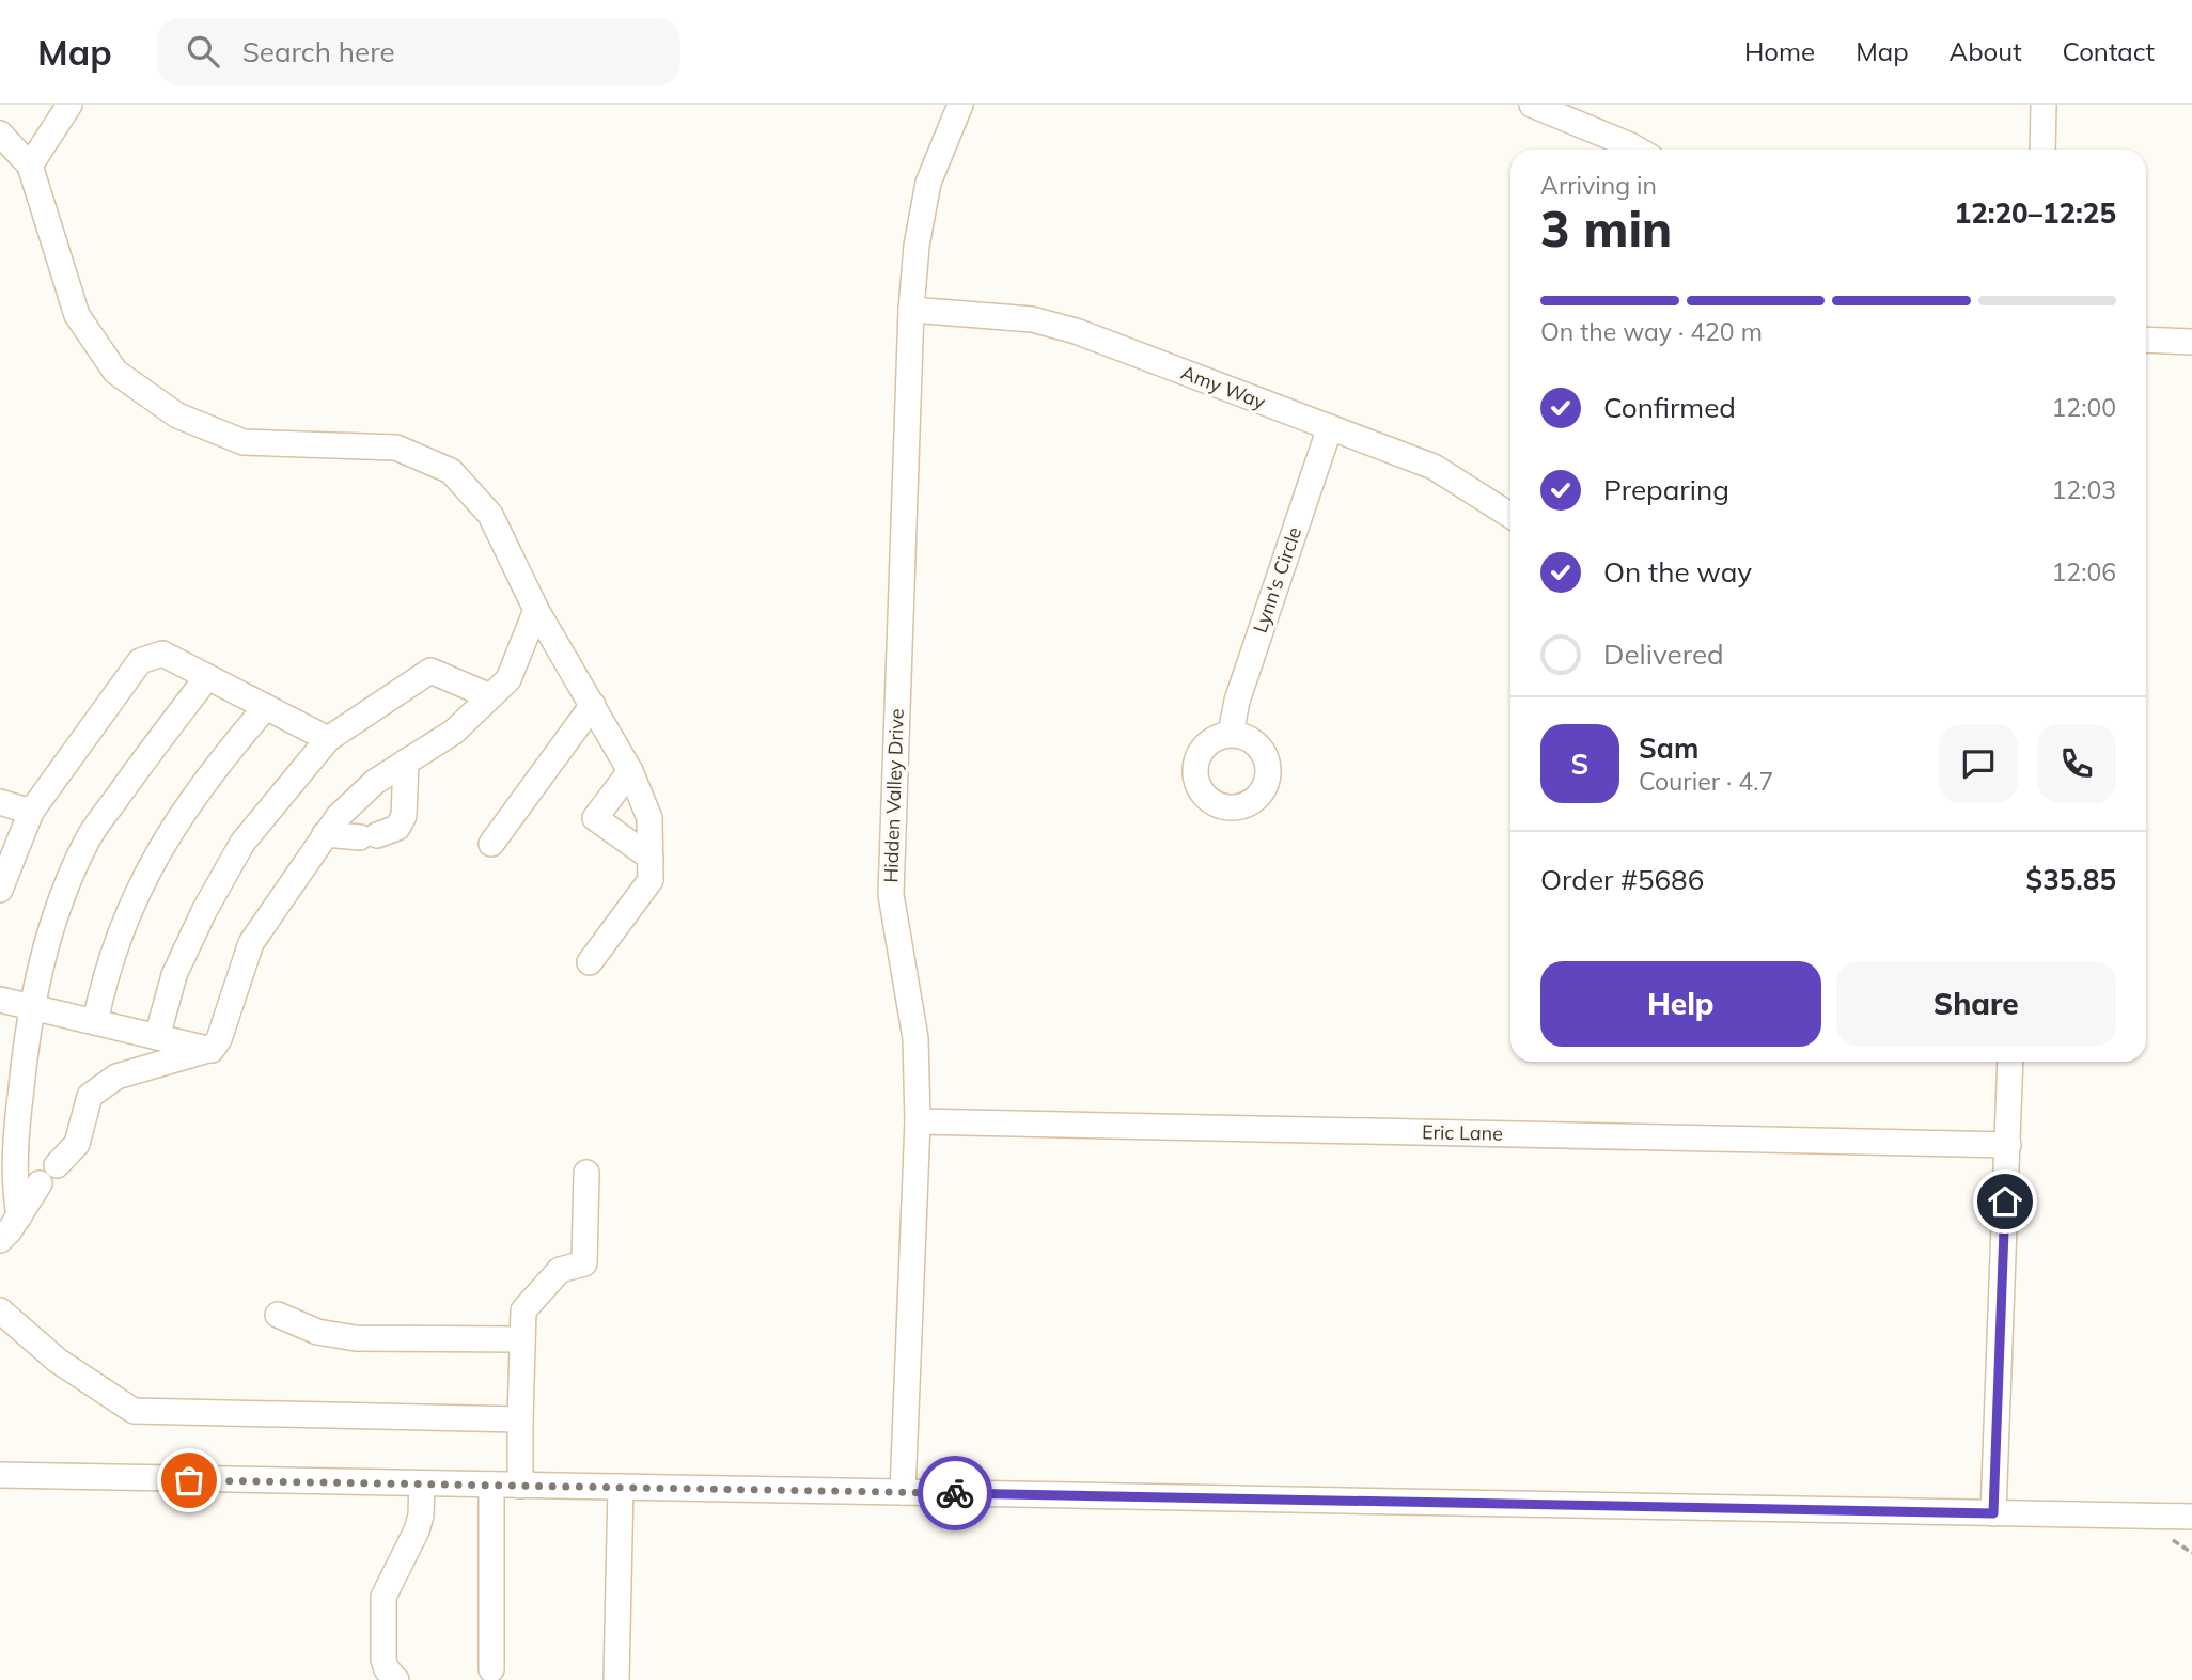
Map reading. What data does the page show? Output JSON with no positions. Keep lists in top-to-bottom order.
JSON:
{
  "streets": {
    "street": [
      "Amy Way",
      "Lynn's Circle",
      "Hidden Valley Drive",
      "Eric Lane"
    ]
  },
  "crossings": [
    ["Amy Way", "Lynn's Circle"],
    ["Amy Way", "Hidden Valley Drive"],
    ["Hidden Valley Drive", "Eric Lane"]
  ],
  "page": {
    "header": "Map",
    "search": "Search here",
    "nav": [
      "Home",
      "Map",
      "About",
      "Contact"
    ],
    "heading": ["3 min", "Arriving in", "12:20–12:25"],
    "panel": [
      "Sam",
      "Courier · 4.7",
      "Order #5686",
      "$35.85"
    ],
    "bar": "On the way · 420 m",
    "list": [
      ["Confirmed", "12:00"],
      ["Preparing", "12:03"],
      ["On the way", "12:06"],
      "Delivered"
    ],
    "round": "S",
    "buttons": ["Help", "Share"]
  }
}
